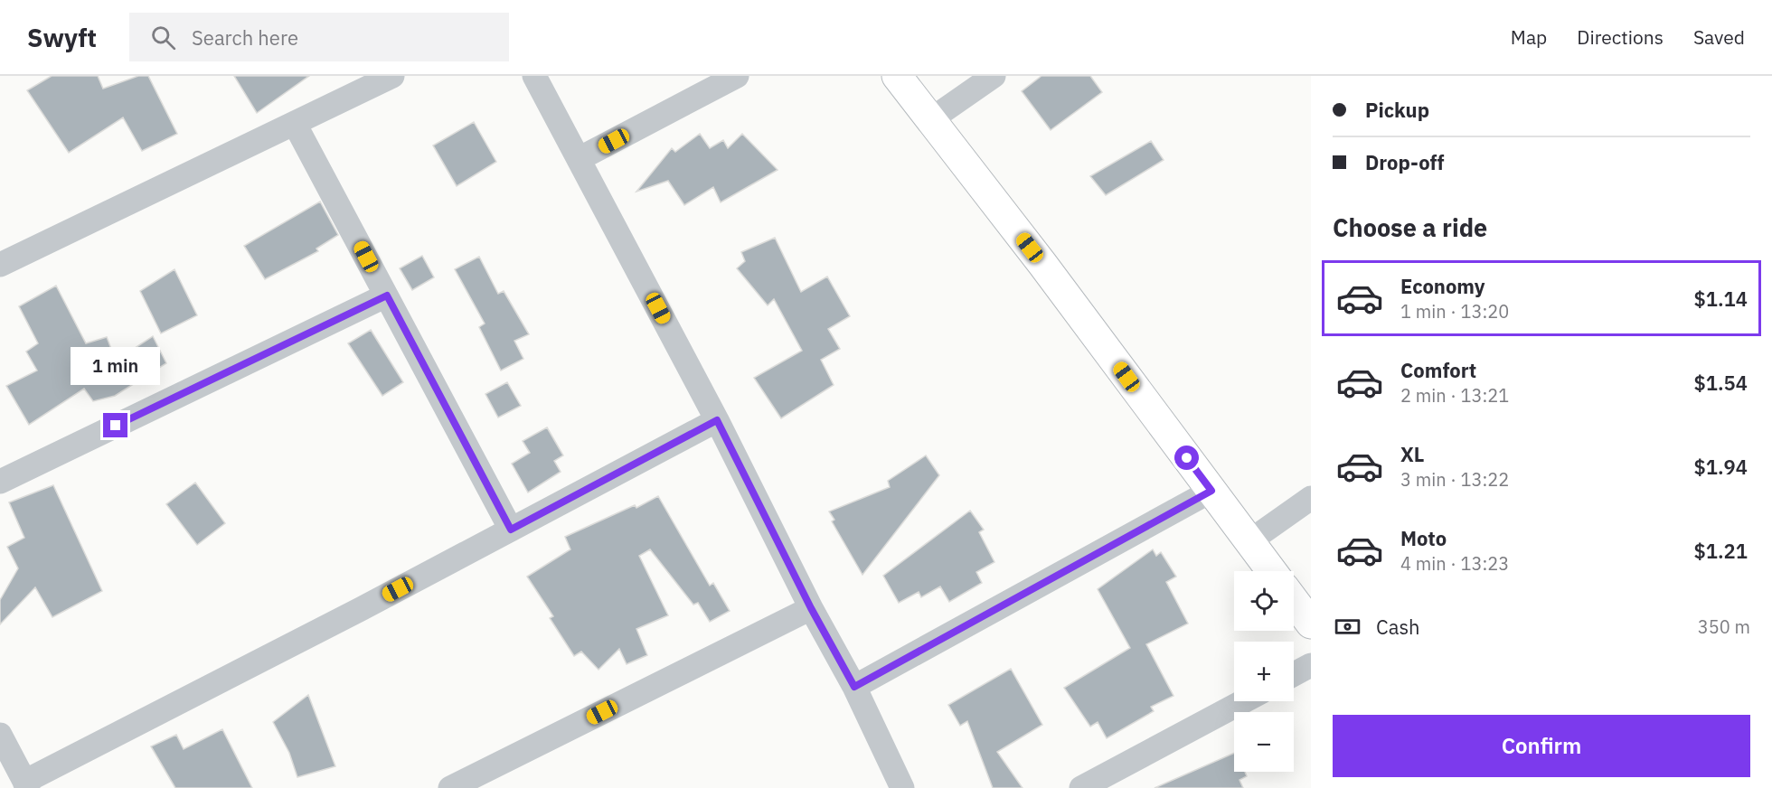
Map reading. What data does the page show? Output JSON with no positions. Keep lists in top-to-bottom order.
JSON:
{
  "page": {
    "header": "Swyft",
    "search": "Search here",
    "nav": ["Map", "Directions", "Saved"],
    "banner": ["Pickup", "Drop-off"],
    "heading": "Choose a ride",
    "list": [
      {
        "name": "Economy",
        "note": "1 min · 13:20",
        "value": "$1.14"
      },
      {
        "name": "Comfort",
        "note": "2 min · 13:21",
        "value": "$1.54"
      },
      {
        "name": "XL",
        "note": "3 min · 13:22",
        "value": "$1.94"
      },
      {
        "name": "Moto",
        "note": "4 min · 13:23",
        "value": "$1.21"
      }
    ],
    "bubble": "1 min",
    "map_buttons": ["+", "−"],
    "pay": ["Cash", "350 m"],
    "buttons": "Confirm"
  }
}
